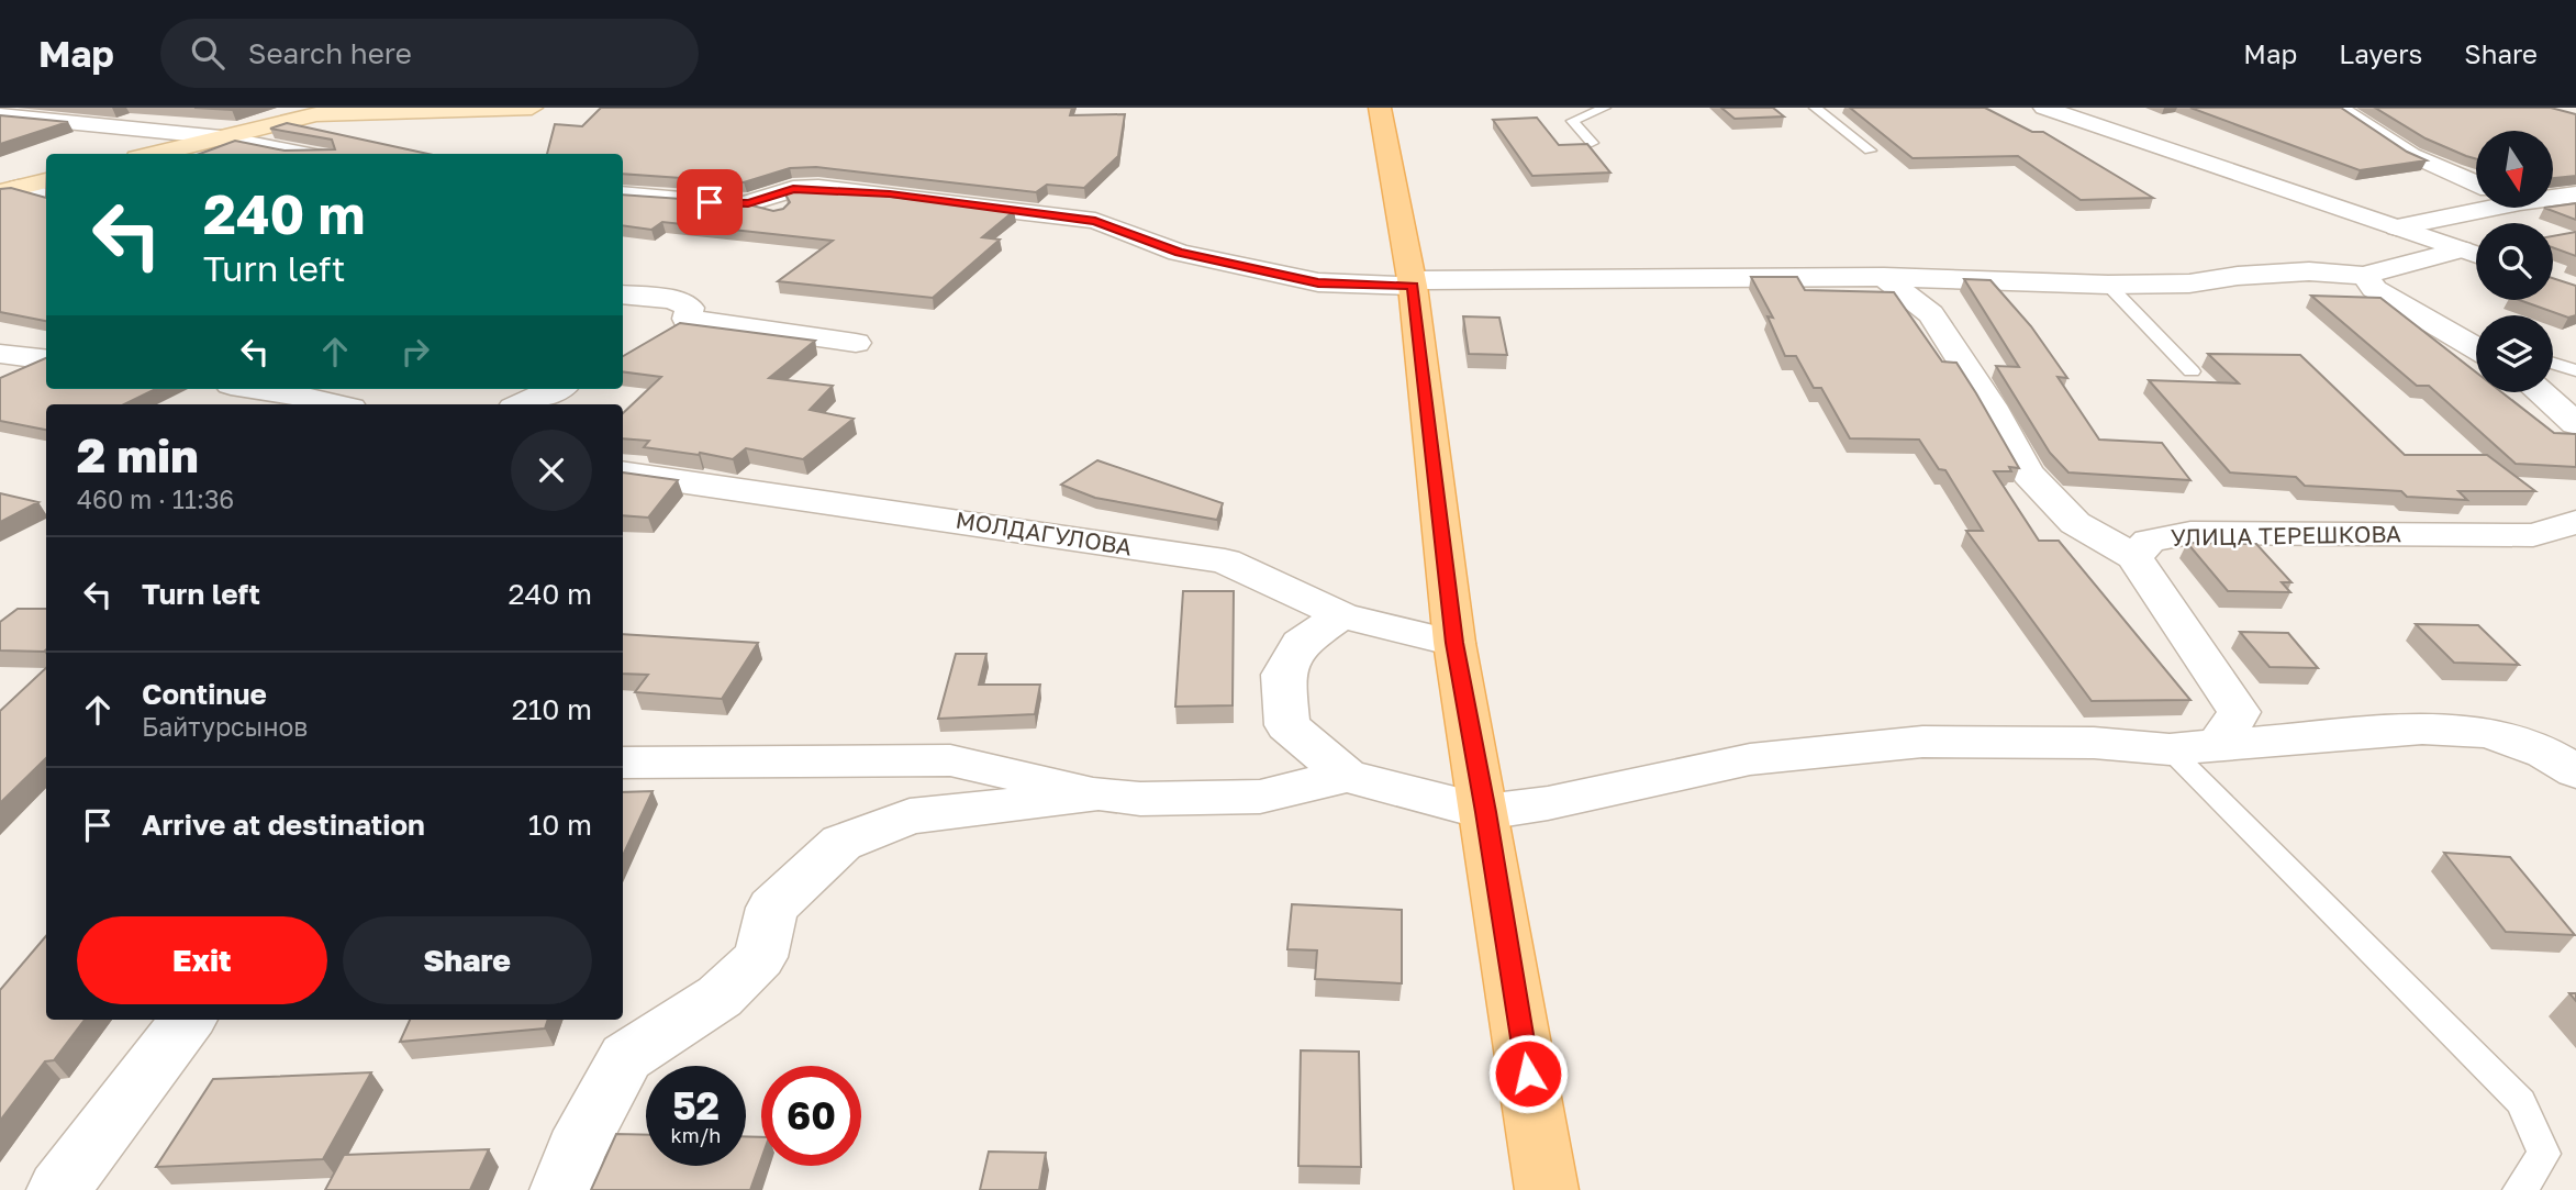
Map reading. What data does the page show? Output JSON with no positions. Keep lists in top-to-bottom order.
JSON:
{
  "streets": {
    "street": ["МОЛДАГУЛОВА", "УЛИЦА ТЕРЕШКОВА"]
  },
  "north": "bottom",
  "page": {
    "header": "Map",
    "search": "Search here",
    "nav": ["Map", "Layers", "Share"],
    "turn": ["240 m", "Turn left"],
    "heading": ["2 min", "460 m · 11:36"],
    "list": [
      {
        "name": "Turn left",
        "value": "240 m"
      },
      {
        "name": "Continue",
        "note": "Байтурсынов",
        "value": "210 m"
      },
      {
        "name": "Arrive at destination",
        "value": "10 m"
      }
    ],
    "buttons": ["Exit", "Share"],
    "speed": "52 km/h",
    "limit": "60"
  }
}
